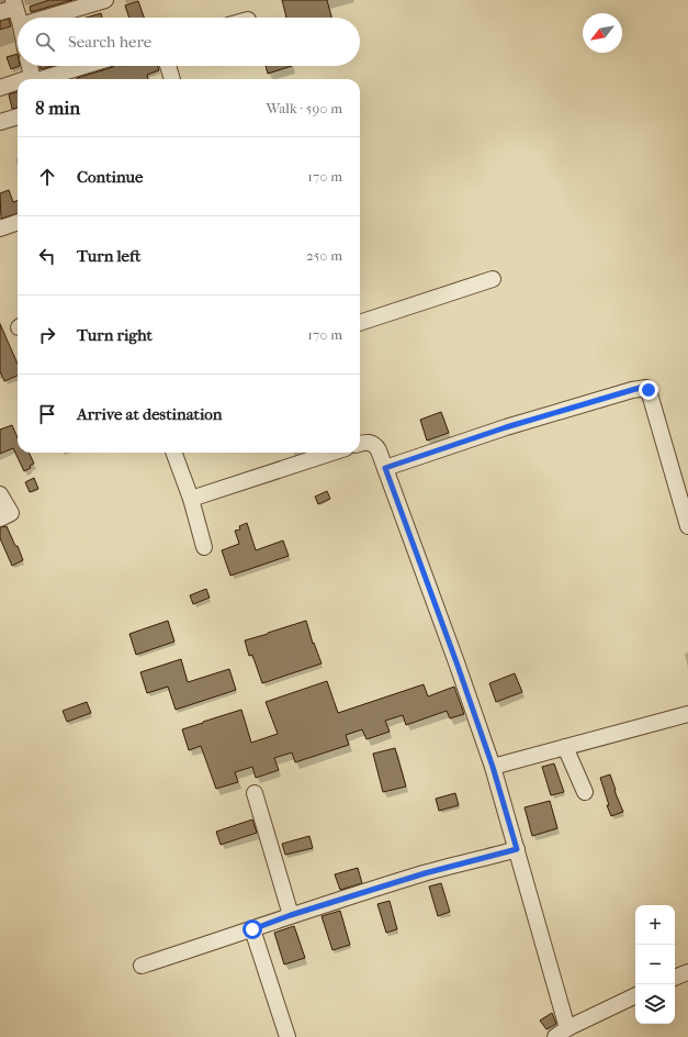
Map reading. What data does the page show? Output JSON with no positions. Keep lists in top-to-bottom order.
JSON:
{
  "north": "bottom left",
  "page": {
    "search": "Search here",
    "heading": ["8 min", "Walk · 590 m"],
    "list": [
      ["Continue", "170 m"],
      ["Turn left", "250 m"],
      ["Turn right", "170 m"],
      "Arrive at destination"
    ],
    "map_buttons": ["+", "−"]
  }
}
